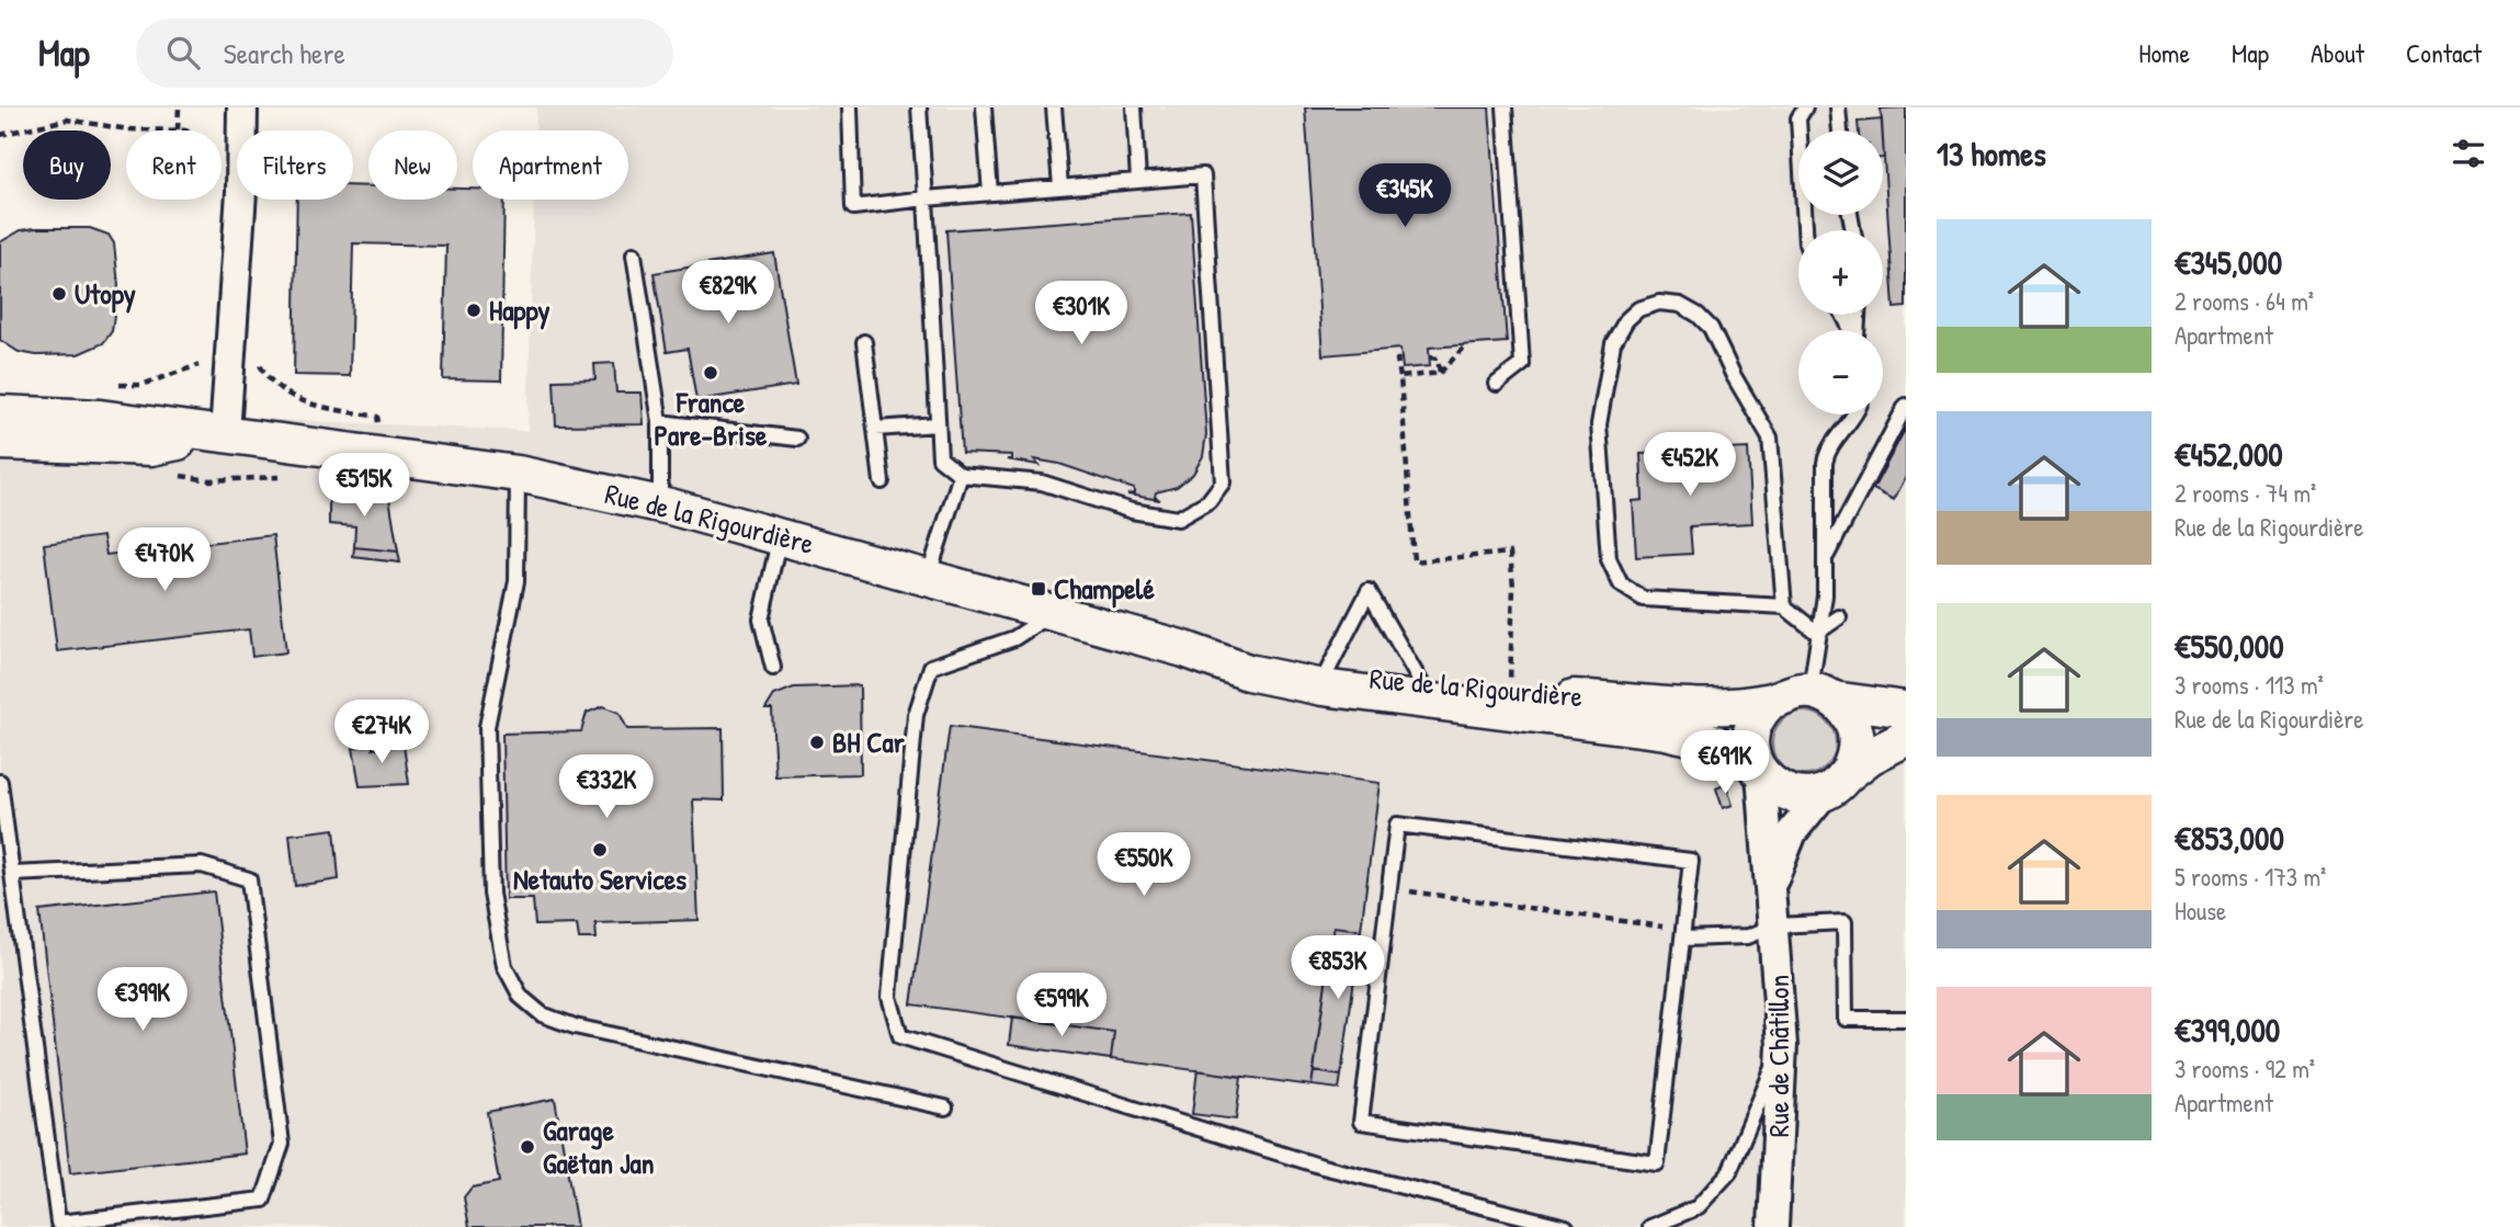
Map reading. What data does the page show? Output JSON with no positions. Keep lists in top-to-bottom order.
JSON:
{
  "streets": {
    "street": ["Rue de la Rigourdière", "Rue de Châtillon"]
  },
  "crossings": [
    ["Rue de la Rigourdière", "Rue de Châtillon"]
  ],
  "places": {
    "other": [
      "Utopy",
      "Happy",
      "France Pare-Brise",
      "BH Car",
      "Netauto Services",
      "Garage Gaëtan Jan"
    ],
    "transit": ["Champelé"]
  },
  "page": {
    "header": "Map",
    "search": "Search here",
    "nav": [
      "Home",
      "Map",
      "About",
      "Contact"
    ],
    "heading": "13 homes",
    "map_buttons": ["+", "−"],
    "chip": [
      "Buy",
      "Rent",
      "Filters",
      "New",
      "Apartment"
    ],
    "price": [
      "€345K",
      "€829K",
      "€301K",
      "€452K",
      "€515K",
      "€470K",
      "€274K",
      "€691K",
      "€332K",
      "€550K",
      "€853K",
      "€399K",
      "€599K"
    ],
    "list": [
      {
        "name": "€345,000",
        "note": "2 rooms · 64 m² · Apartment"
      },
      {
        "name": "€452,000",
        "note": "2 rooms · 74 m² · Rue de la Rigourdière"
      },
      {
        "name": "€550,000",
        "note": "3 rooms · 113 m² · Rue de la Rigourdière"
      },
      {
        "name": "€853,000",
        "note": "5 rooms · 173 m² · House"
      },
      {
        "name": "€399,000",
        "note": "3 rooms · 92 m² · Apartment"
      }
    ]
  }
}
